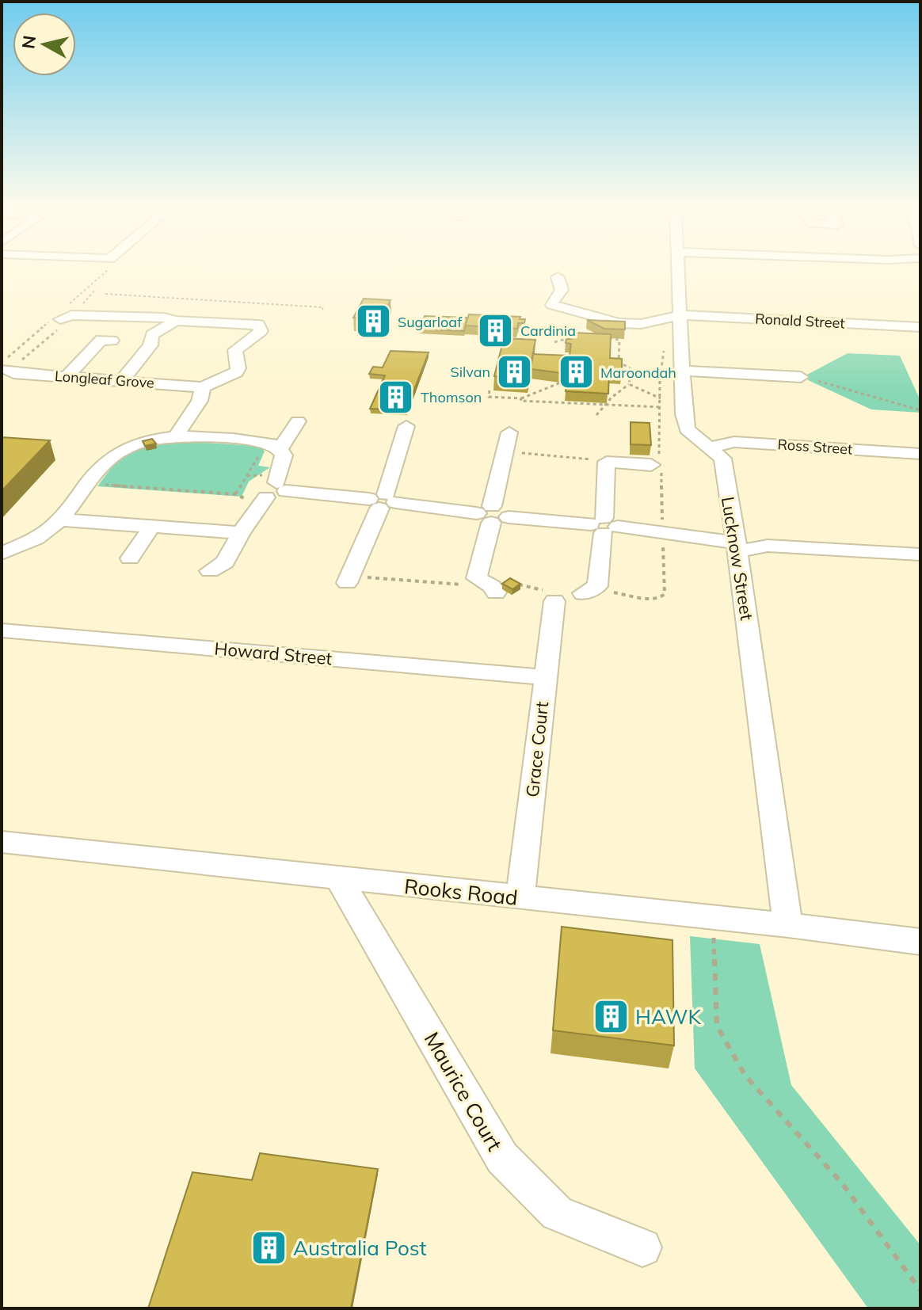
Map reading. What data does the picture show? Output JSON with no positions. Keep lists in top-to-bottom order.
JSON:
{
  "streets": {
    "street": [
      "Ronald Street",
      "Longleaf Grove",
      "Ross Street",
      "Lucknow Street",
      "Howard Street",
      "Grace Court",
      "Rooks Road",
      "Maurice Court"
    ]
  },
  "crossings": [
    ["Ronald Street", "Lucknow Street"],
    ["Ross Street", "Lucknow Street"],
    ["Lucknow Street", "Rooks Road"],
    ["Howard Street", "Grace Court"],
    ["Grace Court", "Rooks Road"],
    ["Rooks Road", "Maurice Court"]
  ],
  "places": {
    "building": [
      "Sugarloaf",
      "Cardinia",
      "Silvan",
      "Maroondah",
      "Thomson",
      "HAWK",
      "Australia Post"
    ]
  },
  "north": "left"
}
